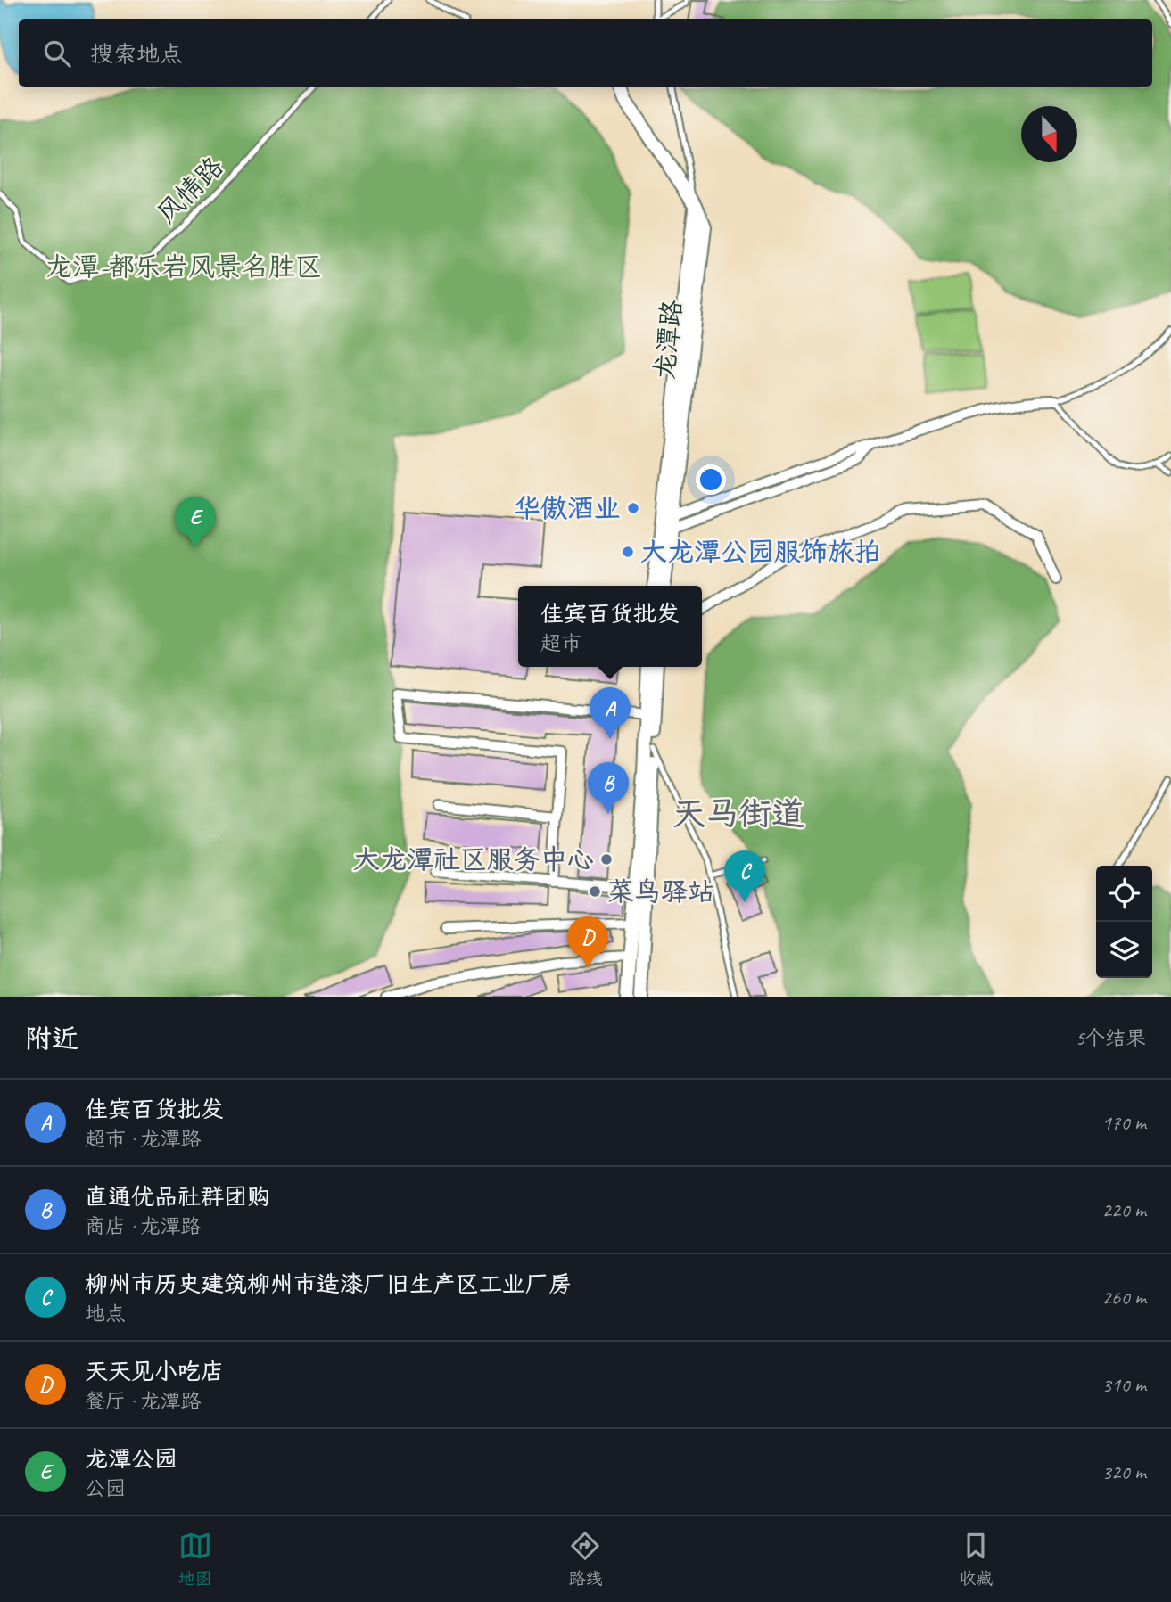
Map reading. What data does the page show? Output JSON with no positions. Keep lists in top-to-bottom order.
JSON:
{
  "streets": {
    "street": ["龙潭路"],
    "lane": ["风情路"]
  },
  "districts": ["天马街道"],
  "parks": ["龙潭-都乐岩风景名胜区"],
  "places": [
    "华傲酒业",
    "大龙潭公园服饰旅拍",
    "大龙潭社区服务中心",
    "菜鸟驿站"
  ],
  "north": "bottom",
  "page": {
    "search": "搜索地点",
    "pins": [
      "E",
      "A",
      "B",
      "C",
      "D"
    ],
    "popup": ["佳宾百货批发", "超市"],
    "heading": ["附近", "5个结果"],
    "list": [
      {
        "mark": "A",
        "name": "佳宾百货批发",
        "note": "超市 · 龙潭路",
        "value": "170 m"
      },
      {
        "mark": "B",
        "name": "直通优品社群团购",
        "note": "商店 · 龙潭路",
        "value": "220 m"
      },
      {
        "mark": "C",
        "name": "柳州市历史建筑柳州市造漆厂旧生产区工业厂房",
        "note": "地点",
        "value": "260 m"
      },
      {
        "mark": "D",
        "name": "天天见小吃店",
        "note": "餐厅 · 龙潭路",
        "value": "310 m"
      },
      {
        "mark": "E",
        "name": "龙潭公园",
        "note": "公园",
        "value": "320 m"
      }
    ],
    "nav": ["地图", "路线", "收藏"]
  }
}
